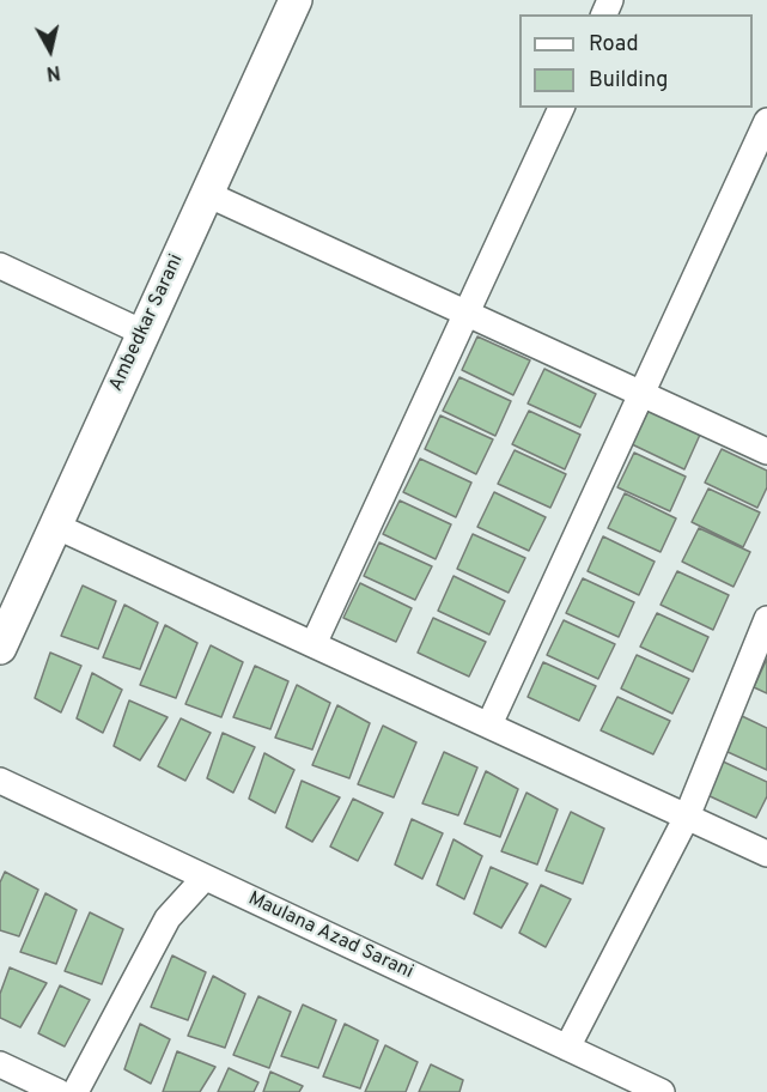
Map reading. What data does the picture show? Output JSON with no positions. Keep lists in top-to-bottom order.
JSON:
{
  "streets": {
    "street": ["Ambedkar Sarani", "Maulana Azad Sarani"]
  },
  "legend": ["Road", "Building"],
  "north": "bottom"
}
